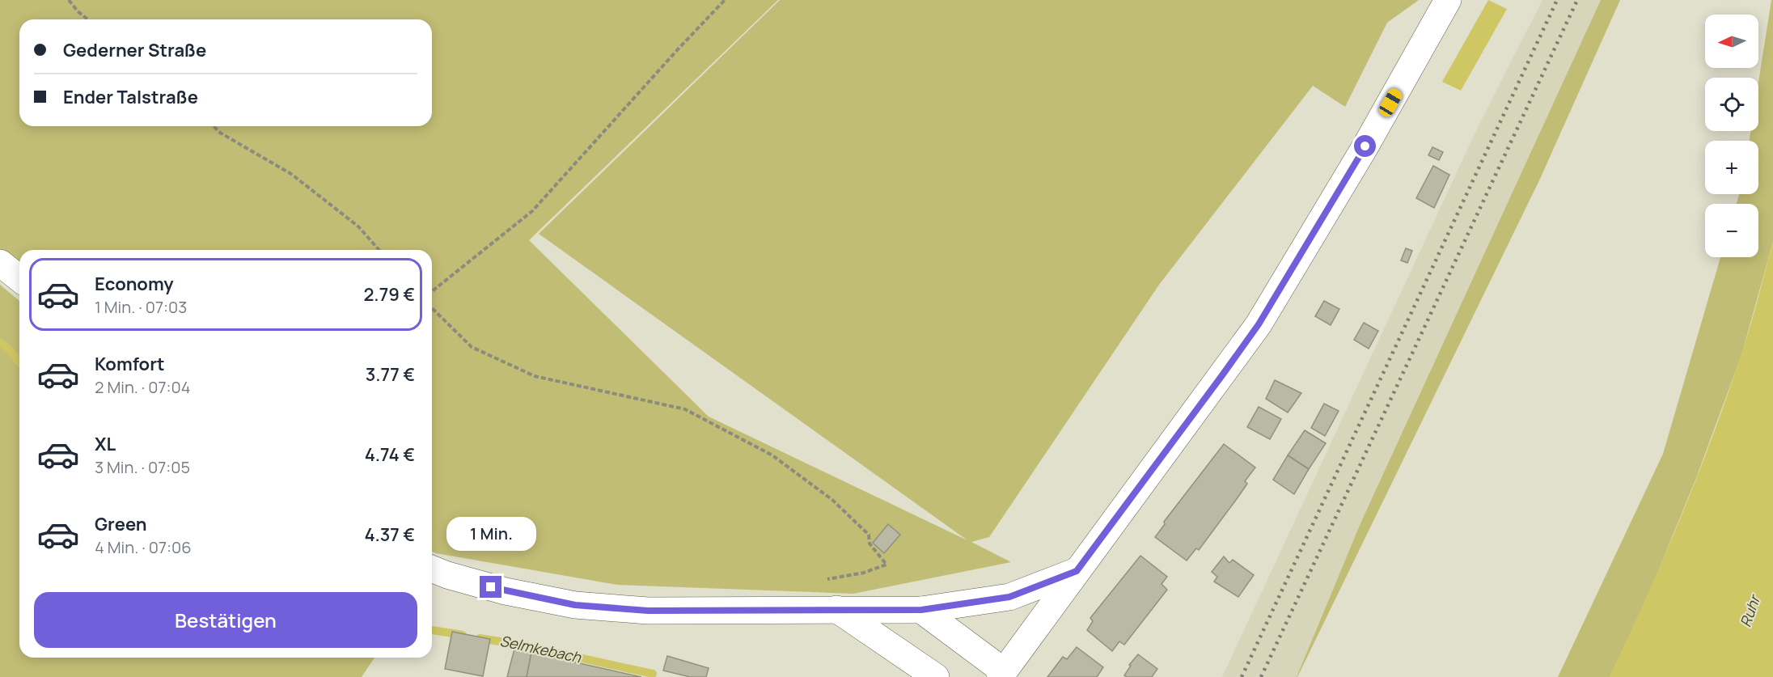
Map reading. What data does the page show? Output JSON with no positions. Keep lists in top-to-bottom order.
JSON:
{
  "water": ["Ruhr", "Selmkebach"],
  "north": "left",
  "page": {
    "map_buttons": ["+", "−"],
    "banner": ["Gederner Straße", "Ender Talstraße"],
    "list": [
      {
        "name": "Economy",
        "note": "1 Min. · 07:03",
        "value": "2.79 €"
      },
      {
        "name": "Komfort",
        "note": "2 Min. · 07:04",
        "value": "3.77 €"
      },
      {
        "name": "XL",
        "note": "3 Min. · 07:05",
        "value": "4.74 €"
      },
      {
        "name": "Green",
        "note": "4 Min. · 07:06",
        "value": "4.37 €"
      }
    ],
    "bubble": "1 Min.",
    "buttons": "Bestätigen"
  }
}
